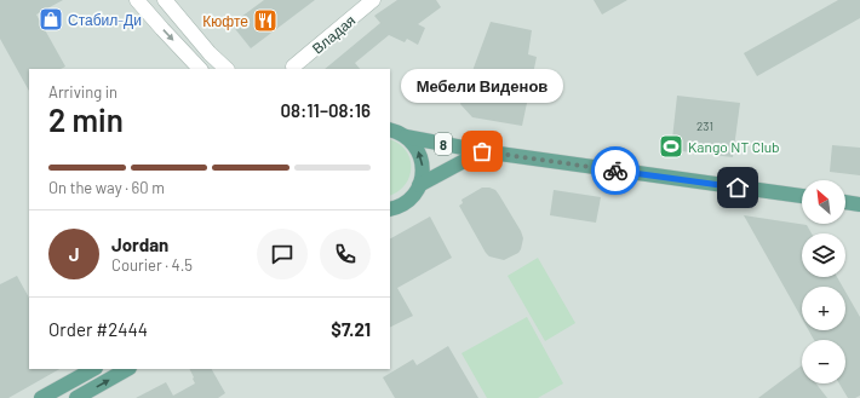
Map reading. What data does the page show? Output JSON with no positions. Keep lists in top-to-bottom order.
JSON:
{
  "streets": {
    "main road": ["8"],
    "street": ["Владая"]
  },
  "places": {
    "shop": ["Стабил-Ди"],
    "restaurant": ["Кюфте"],
    "sports": ["Kango NT Club"],
    "other": ["Мебели Виденов"]
  },
  "house_numbers": ["231"],
  "north": "top left",
  "page": {
    "bubble": "Мебели Виденов",
    "heading": ["2 min", "Arriving in", "08:11–08:16"],
    "panel": [
      "Jordan",
      "Courier · 4.5",
      "Order #2444",
      "$7.21"
    ],
    "bar": "On the way · 60 m",
    "map_buttons": ["+", "−"],
    "round": "J"
  }
}
